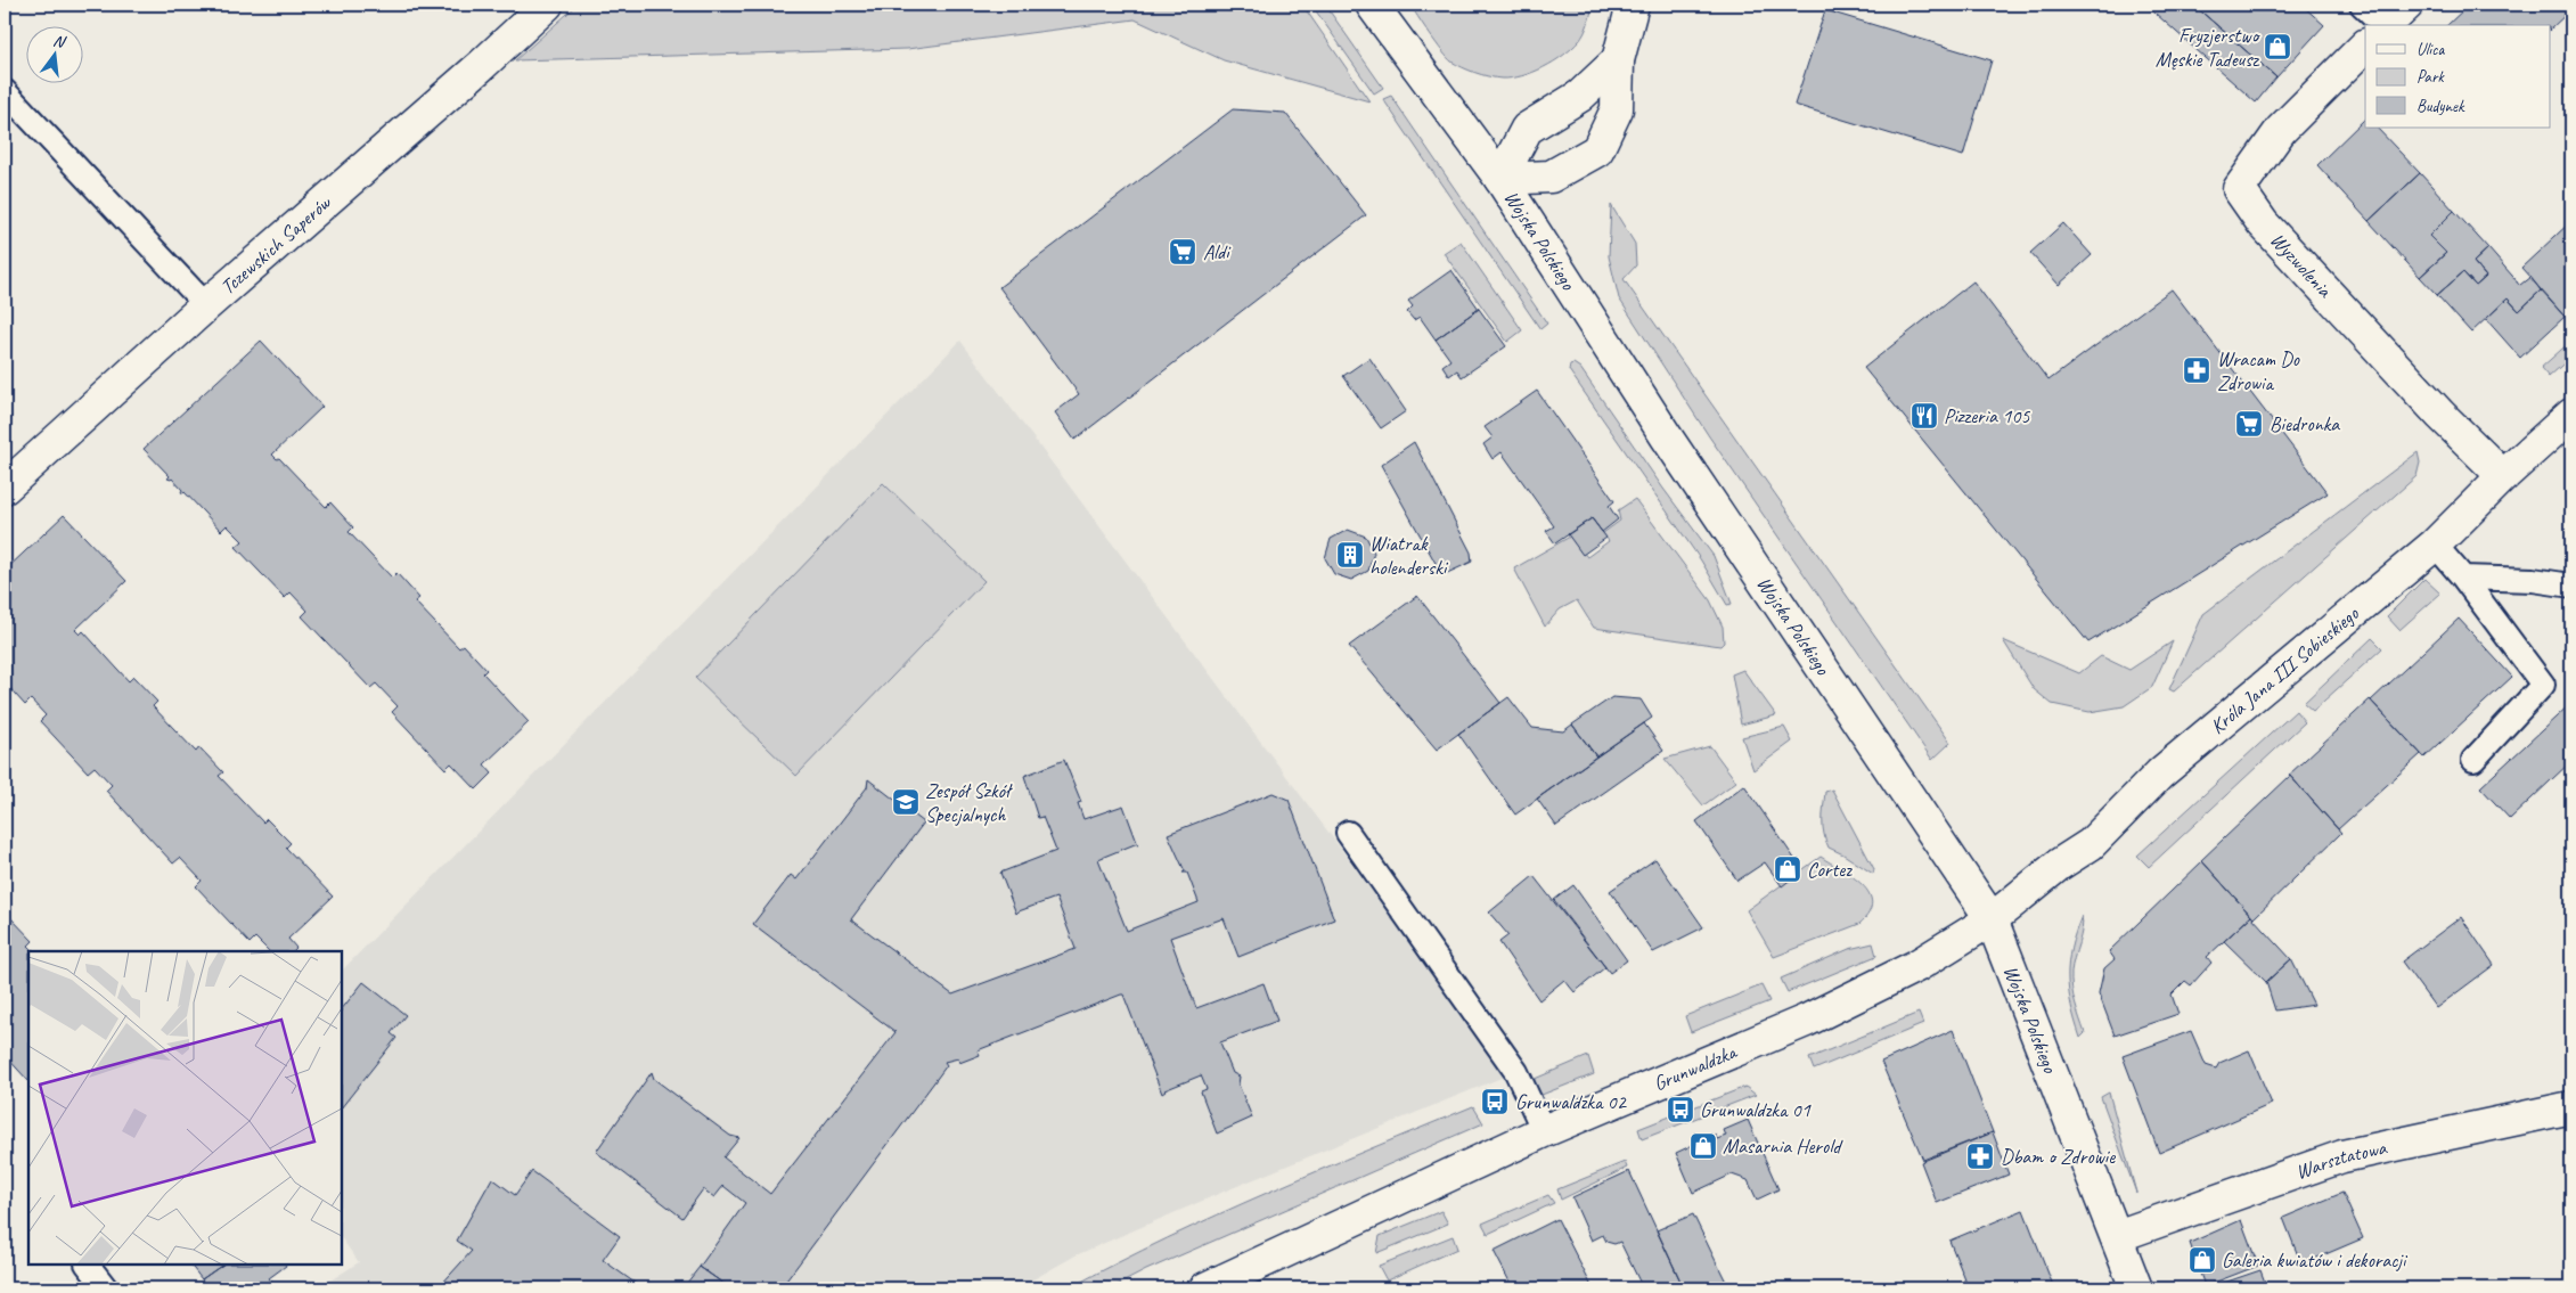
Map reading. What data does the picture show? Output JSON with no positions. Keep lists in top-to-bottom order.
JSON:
{
  "streets": {
    "street": [
      "Wojska Polskiego",
      "Tczewskich Saperów",
      "Wyzwolenia",
      "Króla Jana III Sobieskiego",
      "Grunwaldzka",
      "Warsztatowa"
    ]
  },
  "crossings": [
    ["Wojska Polskiego", "Króla Jana III Sobieskiego"],
    ["Wojska Polskiego", "Grunwaldzka"],
    ["Wojska Polskiego", "Warsztatowa"],
    ["Wyzwolenia", "Króla Jana III Sobieskiego"],
    ["Króla Jana III Sobieskiego", "Grunwaldzka"]
  ],
  "places": {
    "shop": [
      "Fryzjerstwo Męskie Tadeusz",
      "Cortez",
      "Masarnia Herold",
      "Galeria kwiatów i dekoracji"
    ],
    "supermarket": ["Aldi", "Biedronka"],
    "pharmacy": ["Wracam Do Zdrowia", "Dbam o Zdrowie"],
    "restaurant": ["Pizzeria 105"],
    "building": ["Wiatrak holenderski"],
    "school or university": ["Zespół Szkół Specjalnych"],
    "bus stop": ["Grunwaldzka 02", "Grunwaldzka 01"]
  },
  "legend": ["Ulica", "Park", "Budynek"],
  "north": "top"
}
